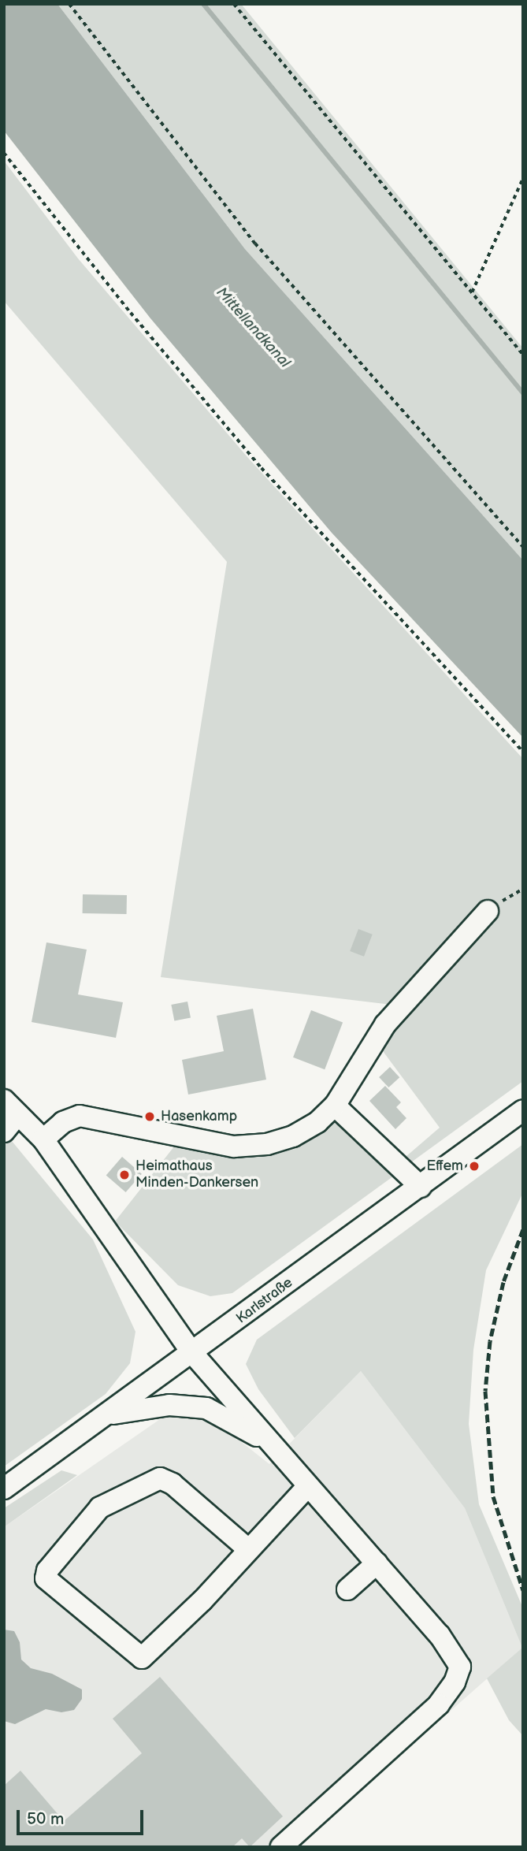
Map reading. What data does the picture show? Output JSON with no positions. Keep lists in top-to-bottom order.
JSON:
{
  "streets": {
    "street": ["Karlstraße"]
  },
  "water": ["Mittellandkanal"],
  "places": ["Hasenkamp", "Effem", "Heimathaus Minden-Dankersen"],
  "scale_bar": "50 m"
}
